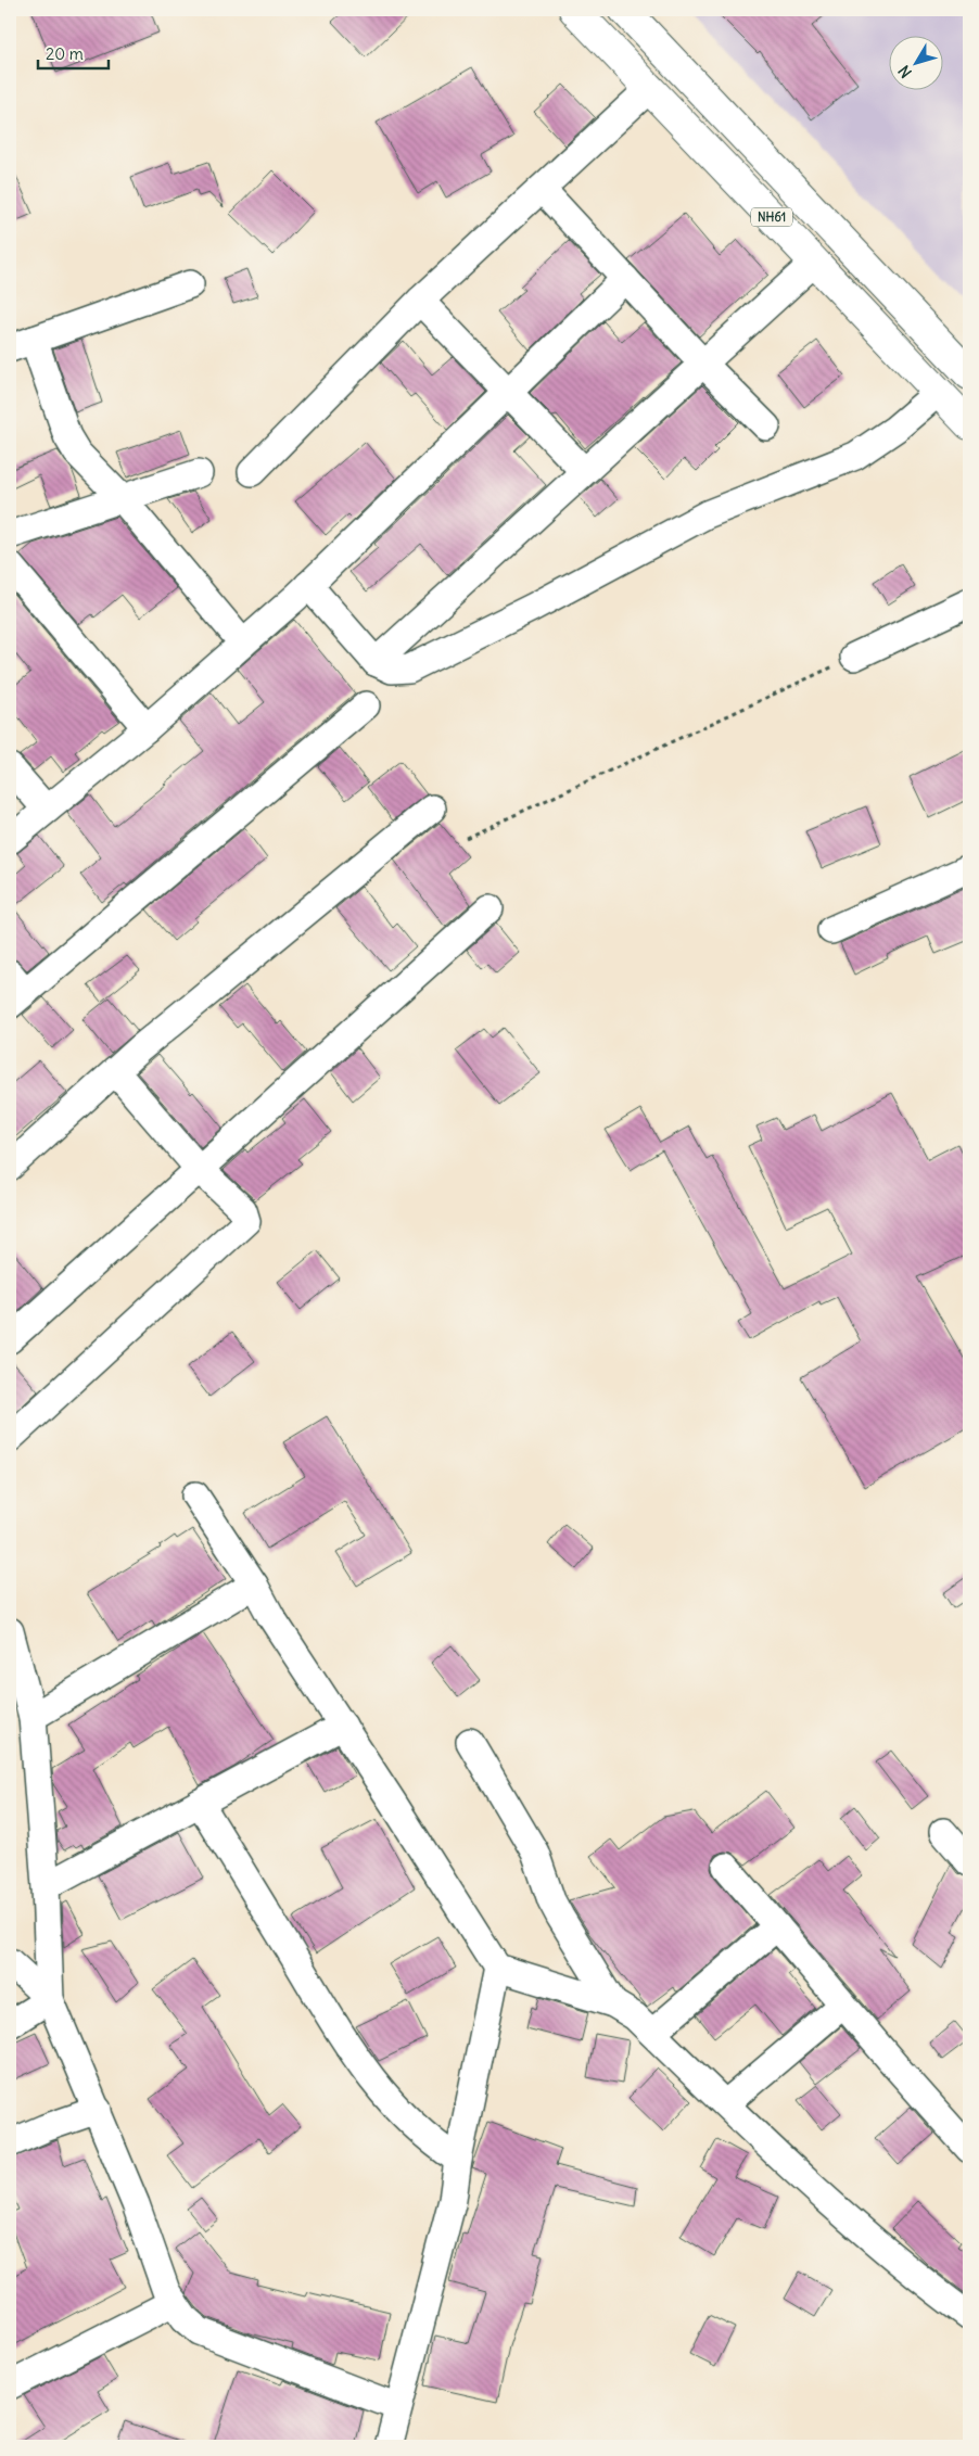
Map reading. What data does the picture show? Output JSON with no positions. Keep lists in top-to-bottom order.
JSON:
{
  "streets": {
    "highway": ["NH61"]
  },
  "scale_bar": "20 m",
  "north": "bottom left"
}
